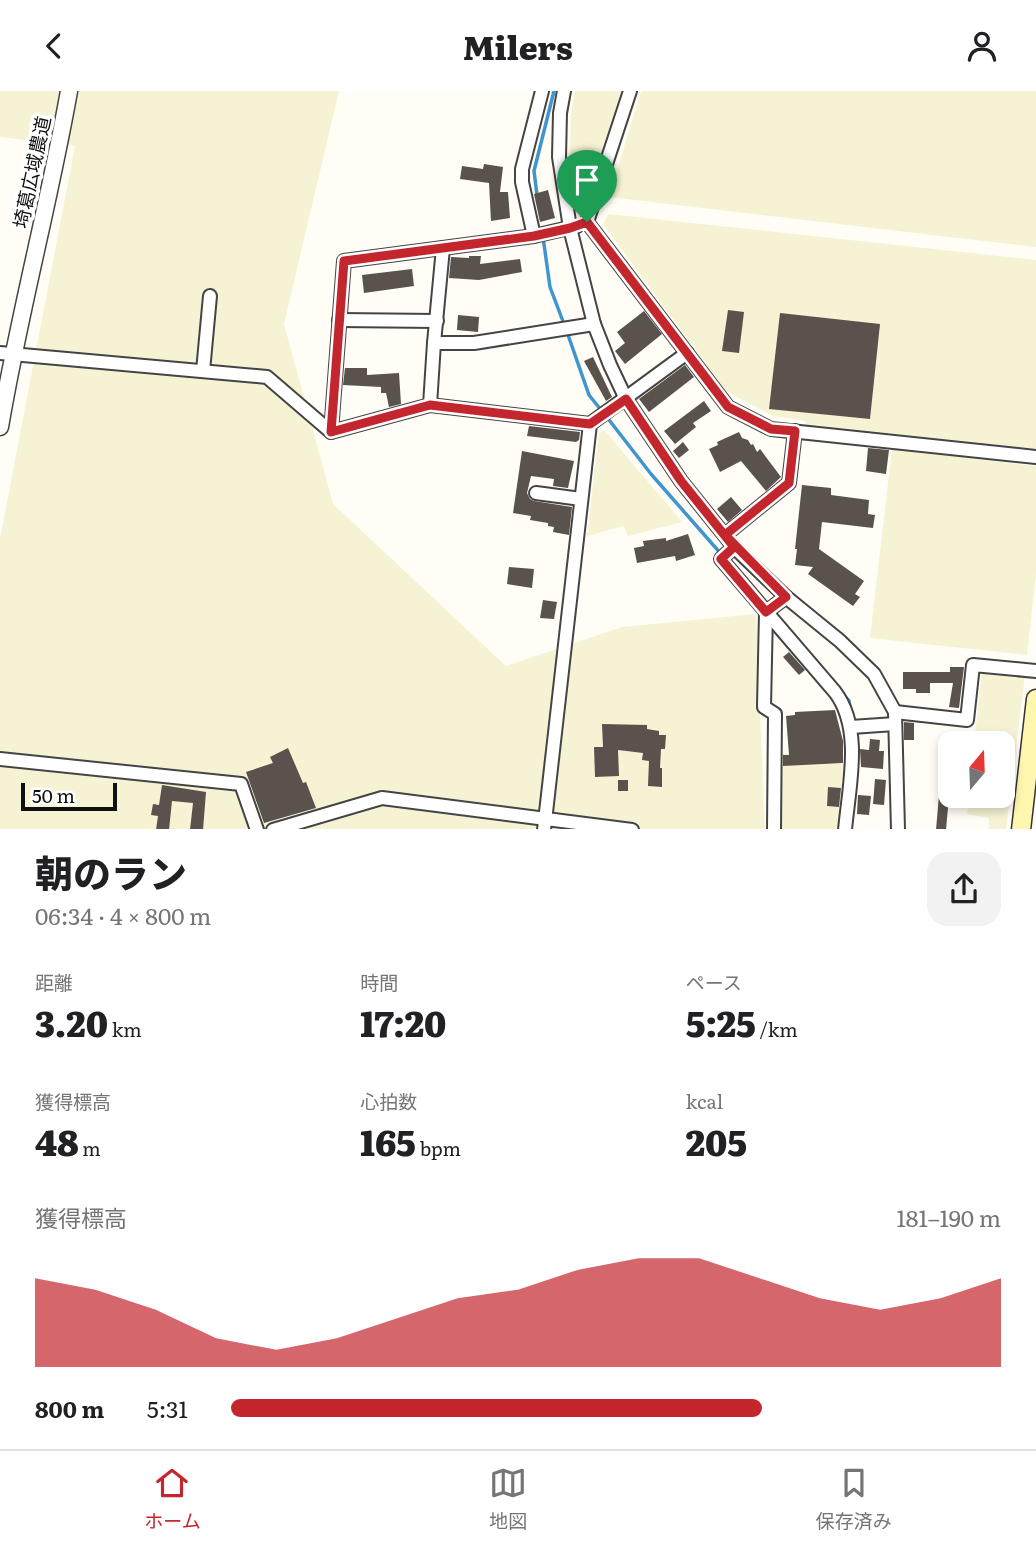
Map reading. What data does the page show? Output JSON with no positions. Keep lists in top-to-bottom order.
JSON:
{
  "streets": {
    "street": ["埼葛広域農道"]
  },
  "scale_bar": "50 m",
  "north": "top",
  "page": {
    "header": "Milers",
    "scale": "50 m",
    "heading": ["朝のラン", "06:34 · 4 × 800 m"],
    "stats": [
      ["距離", "3.20 km"],
      ["時間", "17:20"],
      ["ペース", "5:25 /km"],
      ["獲得標高", "48 m"],
      ["心拍数", "165 bpm"],
      ["kcal", "205"]
    ],
    "chart": ["獲得標高", "181–190 m"],
    "list": [
      {
        "name": "800 m",
        "note": "5:31"
      }
    ],
    "tabs": ["ホーム", "地図", "保存済み"]
  }
}
